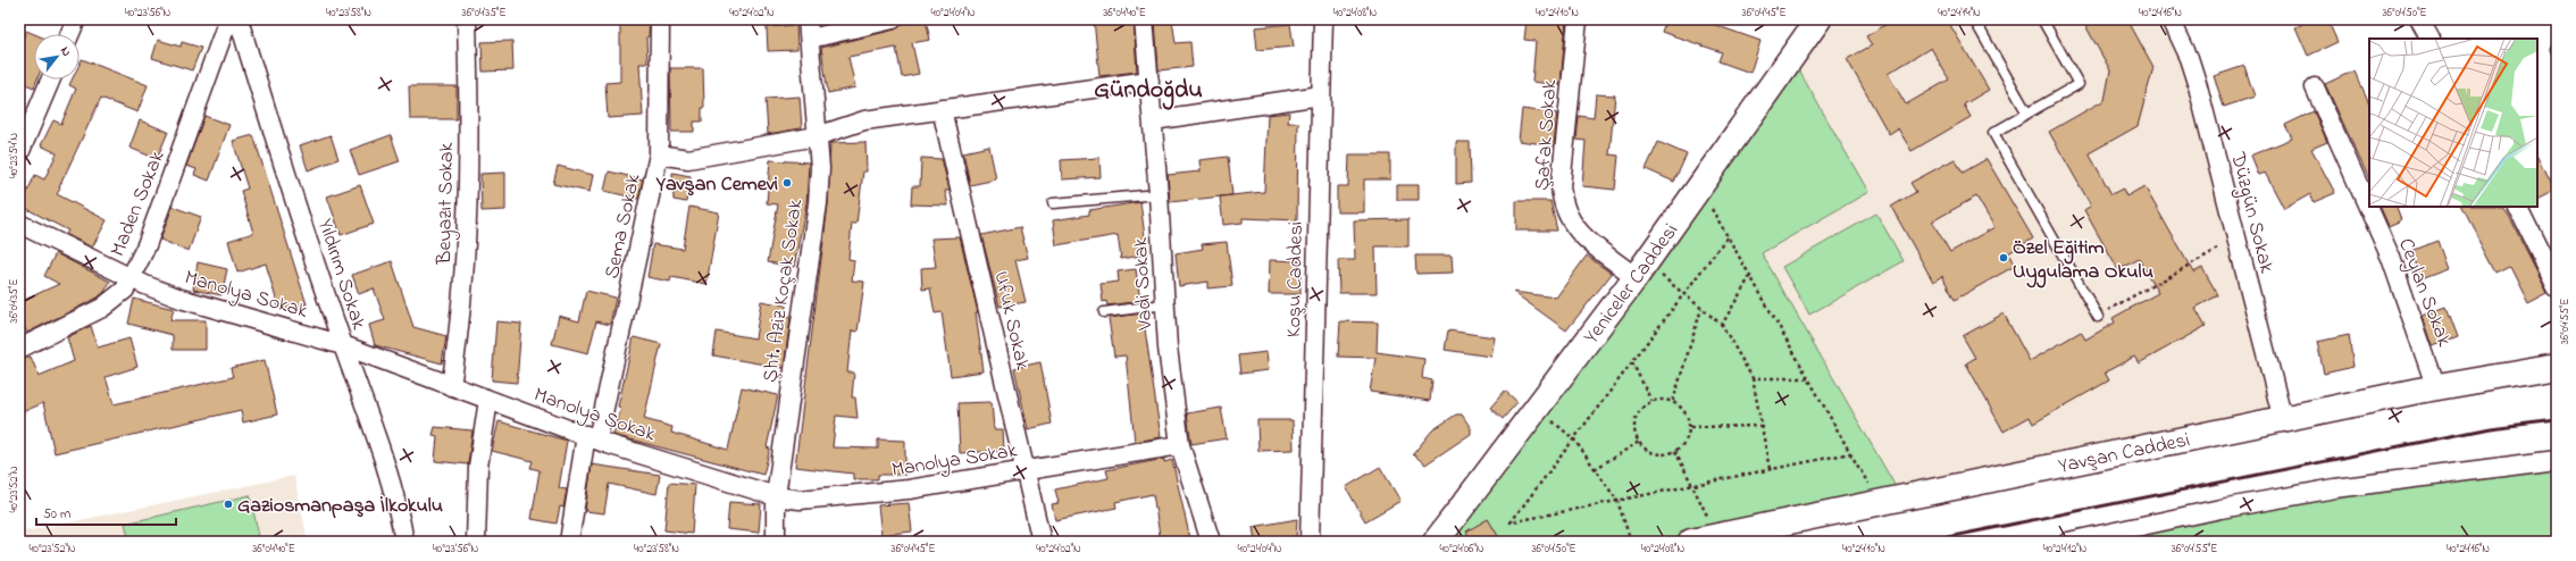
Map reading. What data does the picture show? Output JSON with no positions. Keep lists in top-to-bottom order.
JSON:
{
  "streets": {
    "street": [
      "Şafak Sokak",
      "Maden Sokak",
      "Beyazıt Sokak",
      "Düzgün Sokak",
      "Sema Sokak",
      "Yıldırım Sokak",
      "Koşu Caddesi",
      "Yeniceler Caddesi",
      "Vadi Sokak",
      "Şht. Aziz Koçak Sokak",
      "Ceylan Sokak",
      "Manolya Sokak",
      "Ufuk Sokak",
      "Yavşan Caddesi"
    ]
  },
  "crossings": [
    ["Şafak Sokak", "Yeniceler Caddesi"],
    ["Maden Sokak", "Manolya Sokak"],
    ["Beyazıt Sokak", "Manolya Sokak"],
    ["Düzgün Sokak", "Yavşan Caddesi"],
    ["Sema Sokak", "Manolya Sokak"],
    ["Yıldırım Sokak", "Manolya Sokak"],
    ["Vadi Sokak", "Manolya Sokak"],
    ["Şht. Aziz Koçak Sokak", "Manolya Sokak"],
    ["Ceylan Sokak", "Yavşan Caddesi"],
    ["Manolya Sokak", "Ufuk Sokak"]
  ],
  "districts": ["Gündoğdu"],
  "places": ["Yavşan Cemevi", "Özel Eğitim Uygulama Okulu", "Gaziosmanpaşa İlkokulu"],
  "scale_bar": "50 m",
  "north": "top right",
  "coordinates": [
    "40°23'56\"N",
    "40°23'58\"N",
    "36°04'35\"E",
    "40°24'02\"N",
    "40°24'04\"N",
    "36°04'40\"E",
    "40°24'08\"N",
    "40°24'10\"N",
    "36°04'45\"E",
    "40°24'14\"N",
    "40°24'16\"N",
    "36°04'50\"E",
    "40°23'54\"N",
    "36°04'55\"E",
    "40°23'52\"N",
    "40°24'06\"N",
    "40°24'12\"N"
  ]
}
